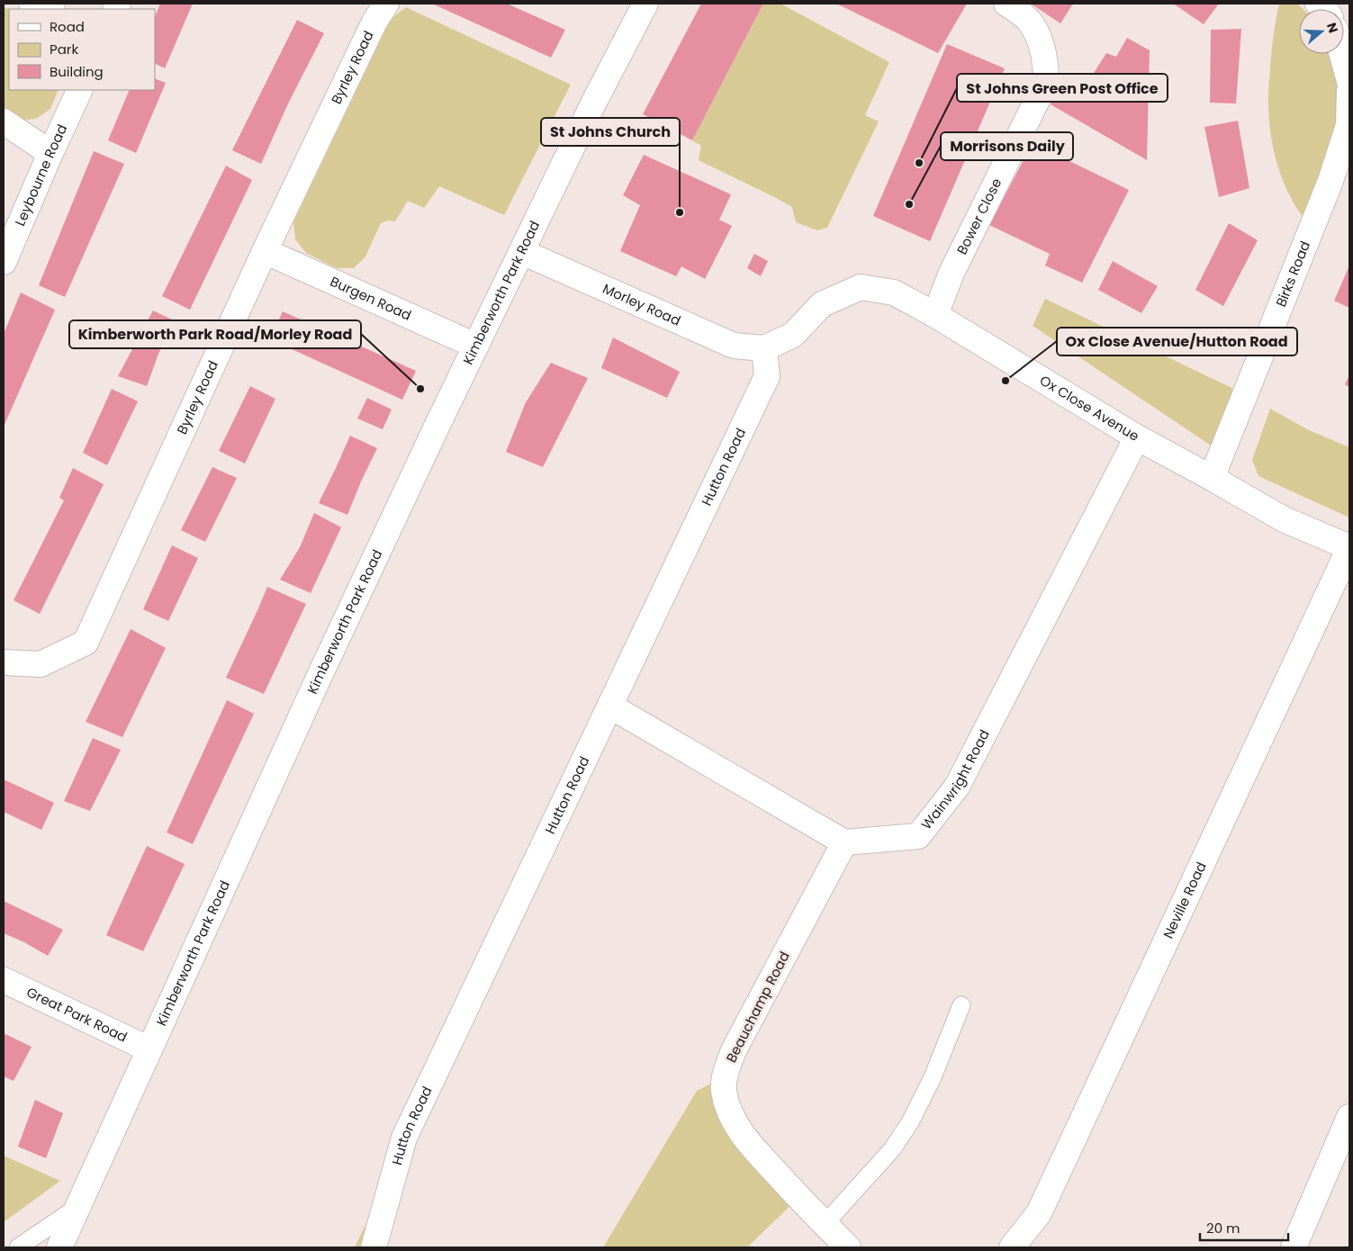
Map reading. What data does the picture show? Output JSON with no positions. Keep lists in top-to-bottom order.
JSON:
{
  "streets": {
    "street": [
      "Byrley Road",
      "Leybourne Road",
      "Bower Close",
      "Birks Road",
      "Kimberworth Park Road",
      "Burgen Road",
      "Morley Road",
      "Ox Close Avenue",
      "Hutton Road",
      "Wainwright Road",
      "Neville Road",
      "Beauchamp Road",
      "Great Park Road"
    ]
  },
  "crossings": [
    ["Byrley Road", "Burgen Road"],
    ["Bower Close", "Ox Close Avenue"],
    ["Birks Road", "Ox Close Avenue"],
    ["Kimberworth Park Road", "Burgen Road"],
    ["Kimberworth Park Road", "Morley Road"],
    ["Kimberworth Park Road", "Great Park Road"],
    ["Morley Road", "Ox Close Avenue"],
    ["Morley Road", "Hutton Road"],
    ["Ox Close Avenue", "Hutton Road"],
    ["Ox Close Avenue", "Wainwright Road"],
    ["Ox Close Avenue", "Neville Road"],
    ["Wainwright Road", "Beauchamp Road"]
  ],
  "places": [
    "St Johns Green Post Office",
    "Morrisons Daily",
    "St Johns Church",
    "Ox Close Avenue/Hutton Road",
    "Kimberworth Park Road/Morley Road"
  ],
  "legend": ["Road", "Park", "Building"],
  "scale_bar": "20 m",
  "north": "right"
}
